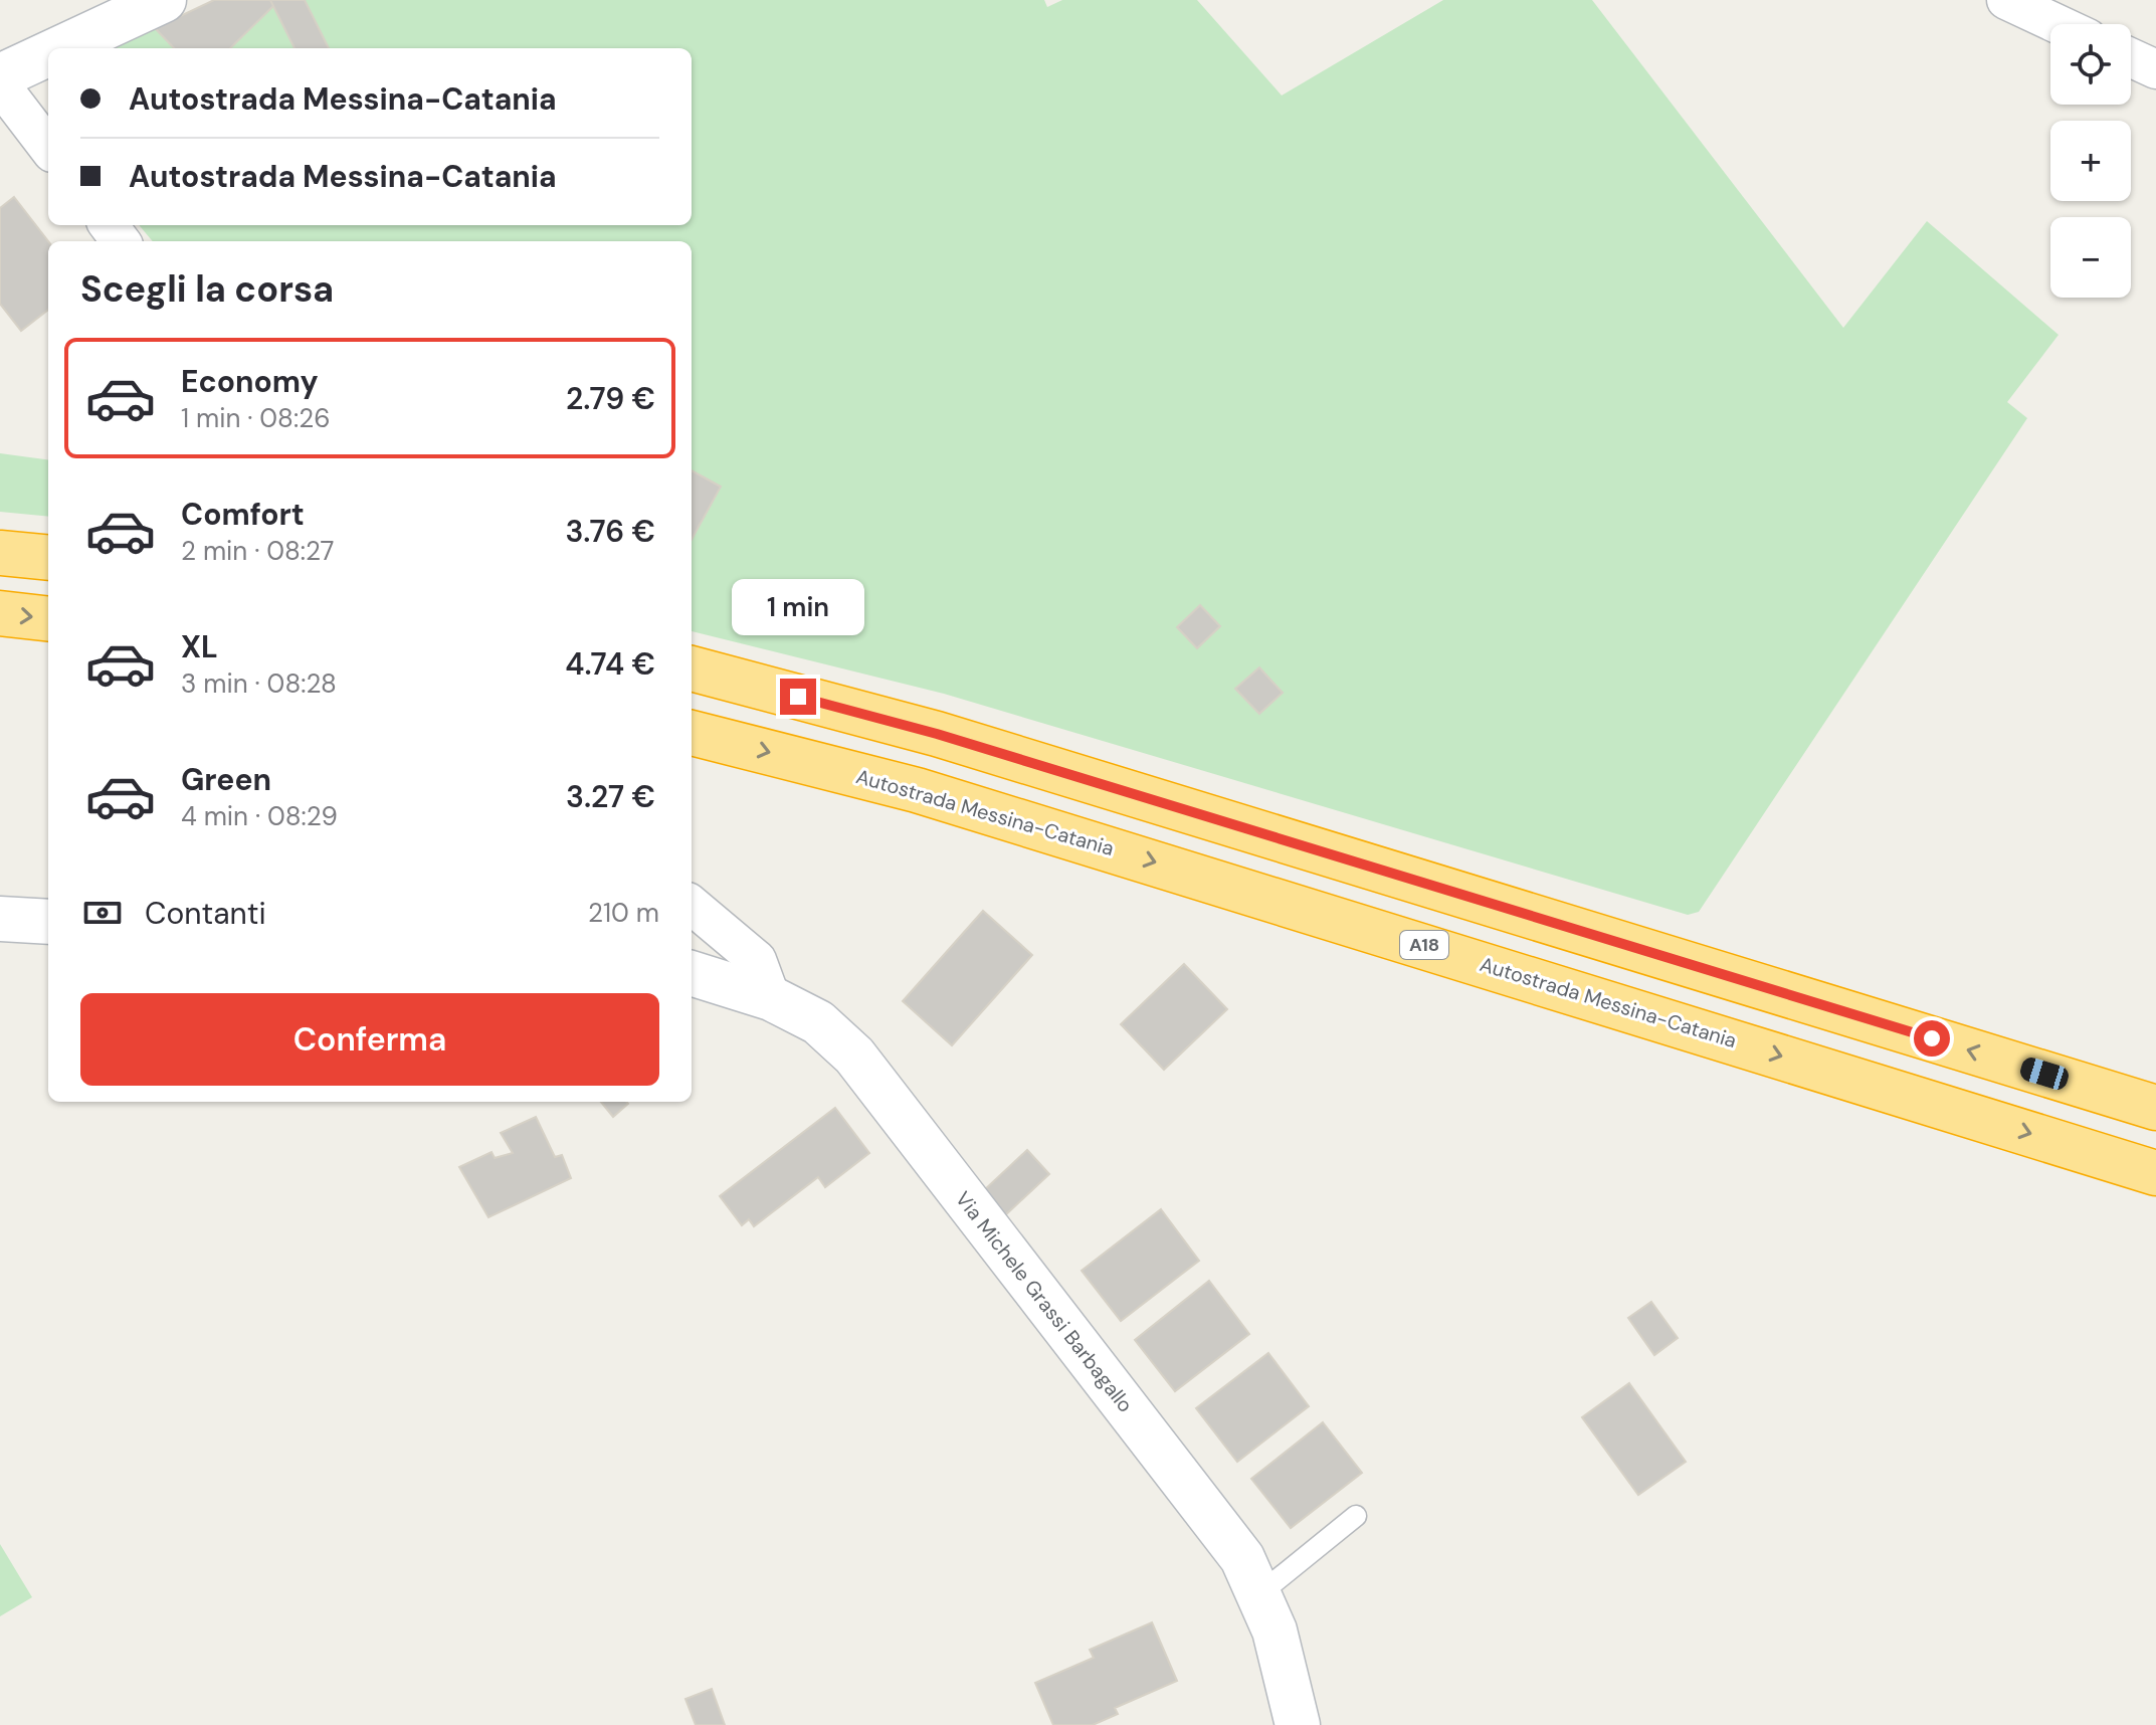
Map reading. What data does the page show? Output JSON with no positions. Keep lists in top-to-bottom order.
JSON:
{
  "streets": {
    "highway": ["Autostrada Messina-Catania", "A18"],
    "street": ["Via Michele Grassi Barbagallo"]
  },
  "page": {
    "map_buttons": ["+", "−"],
    "banner": ["Autostrada Messina-Catania", "Autostrada Messina-Catania"],
    "heading": "Scegli la corsa",
    "list": [
      {
        "name": "Economy",
        "note": "1 min · 08:26",
        "value": "2.79 €"
      },
      {
        "name": "Comfort",
        "note": "2 min · 08:27",
        "value": "3.76 €"
      },
      {
        "name": "XL",
        "note": "3 min · 08:28",
        "value": "4.74 €"
      },
      {
        "name": "Green",
        "note": "4 min · 08:29",
        "value": "3.27 €"
      }
    ],
    "bubble": "1 min",
    "pay": ["Contanti", "210 m"],
    "buttons": "Conferma"
  }
}
